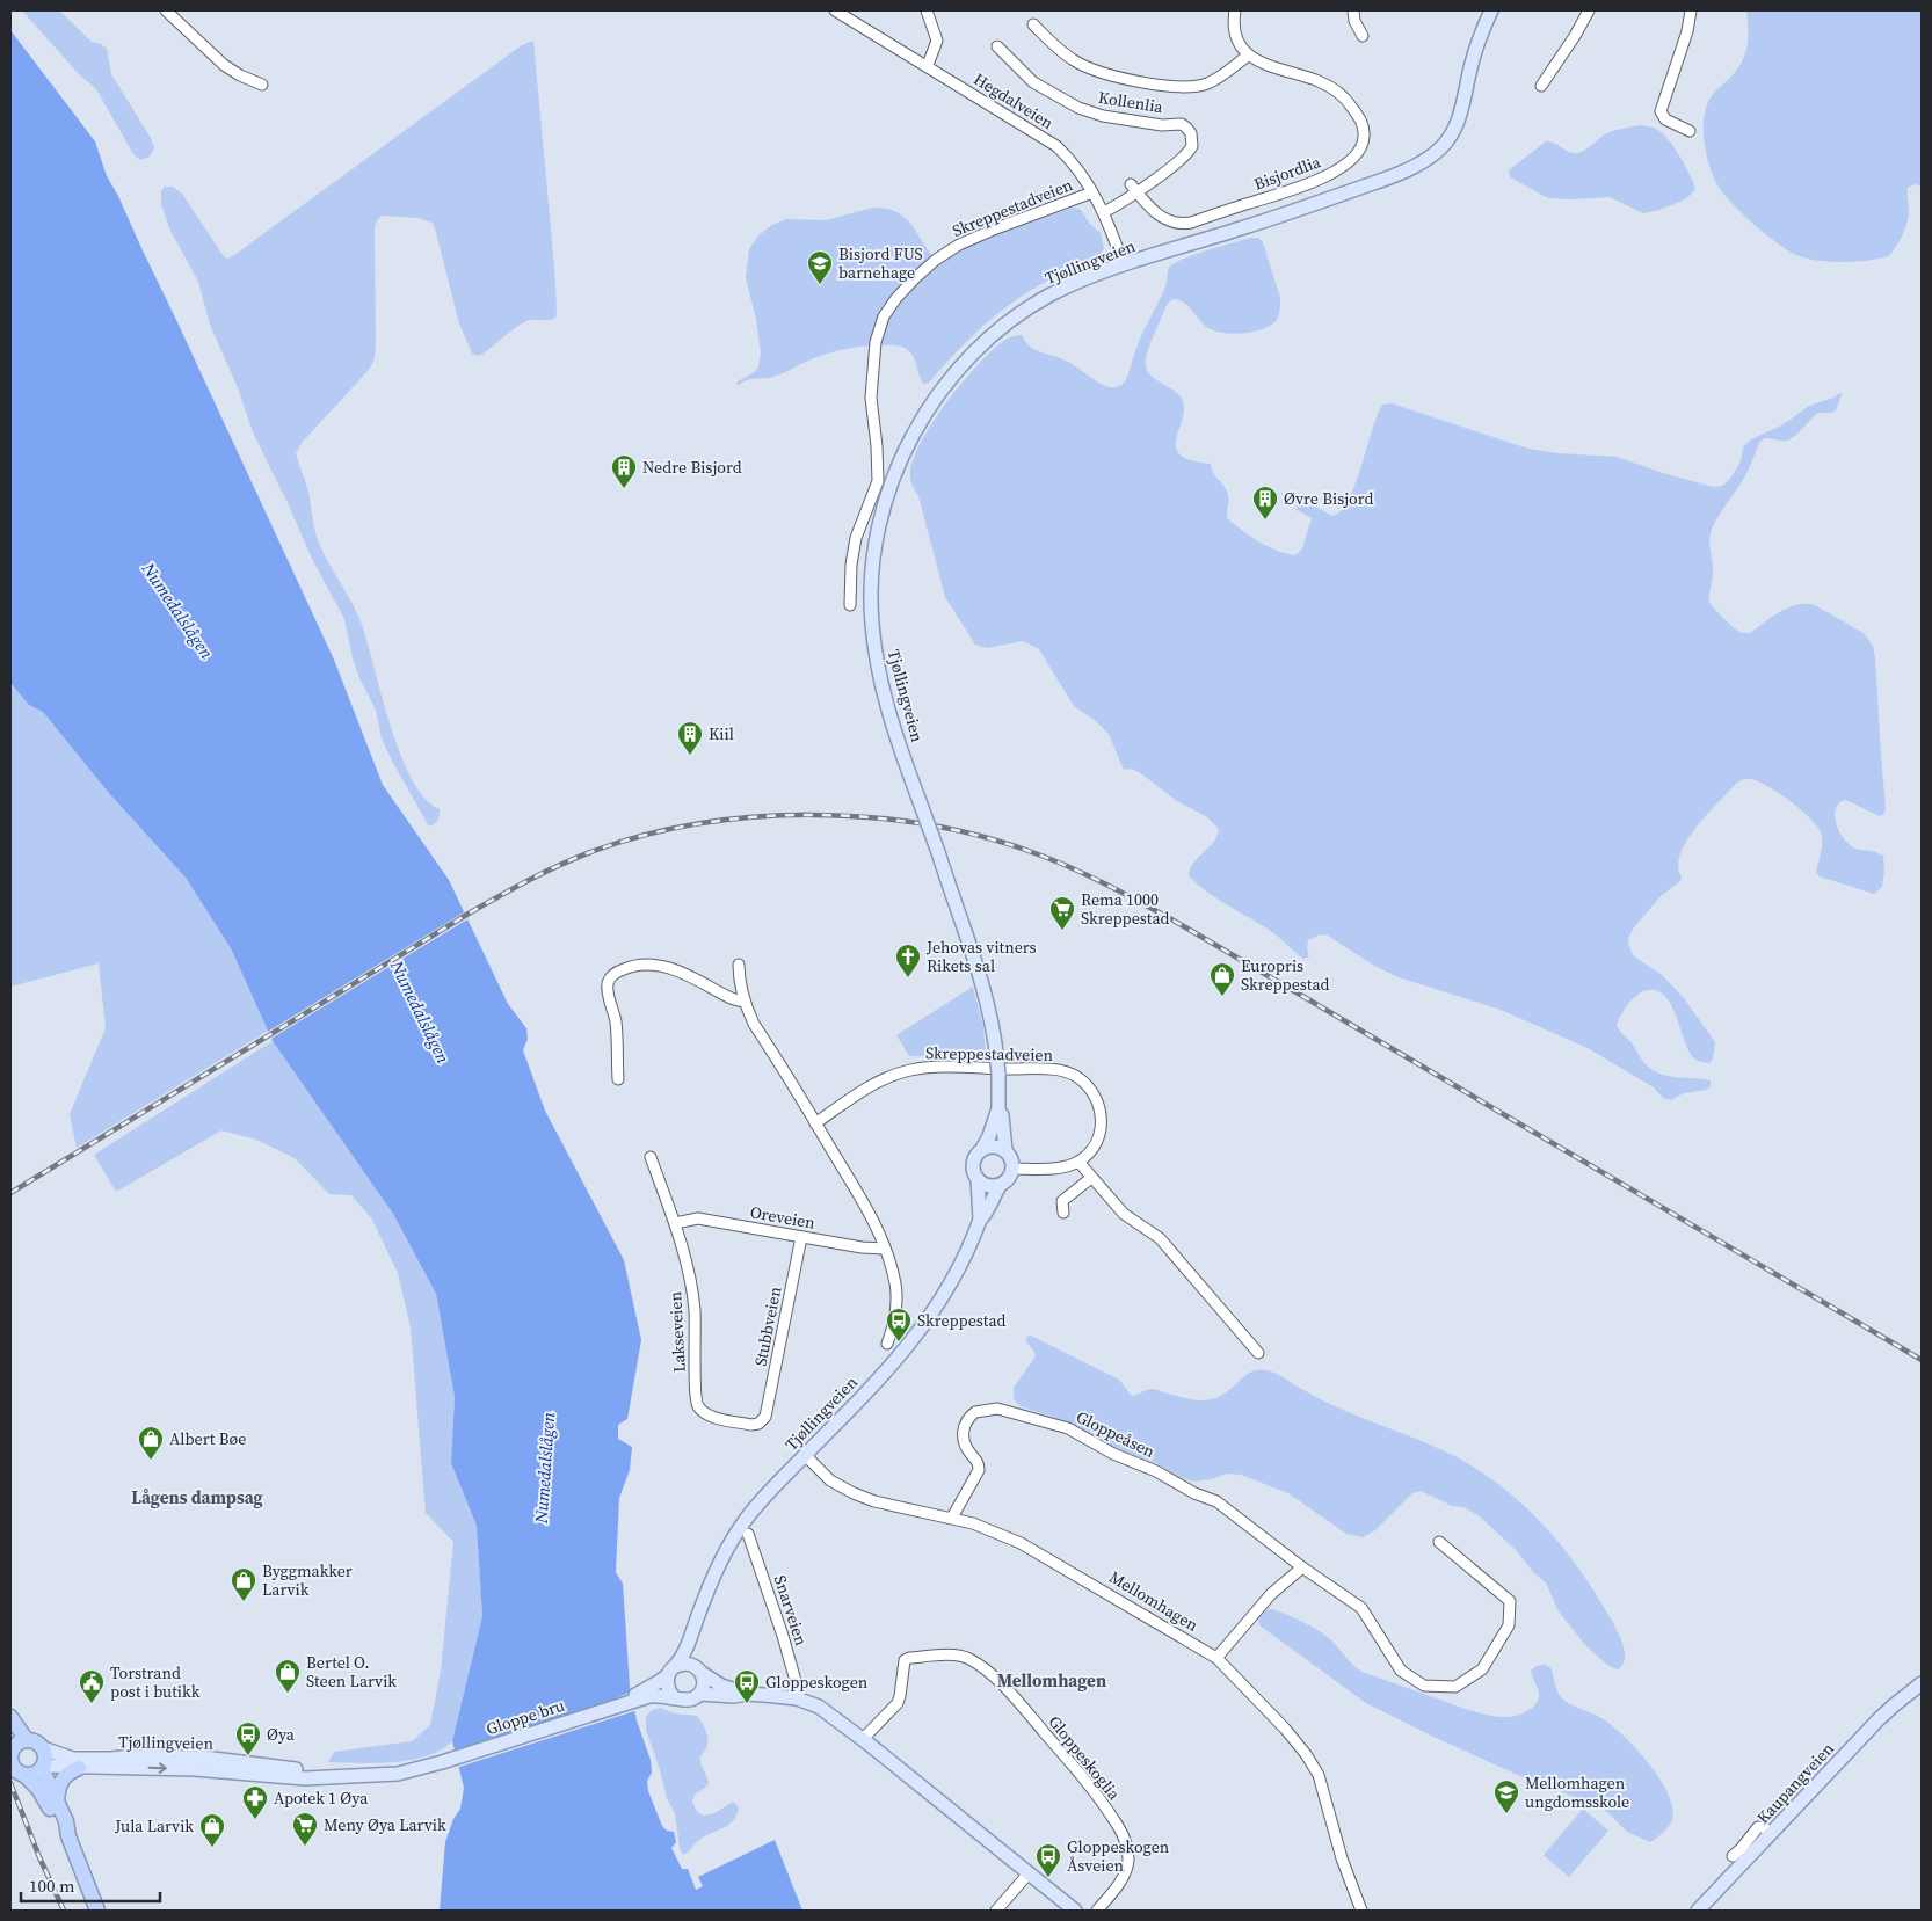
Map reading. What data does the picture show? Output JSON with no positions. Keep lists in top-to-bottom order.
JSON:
{
  "streets": {
    "main road": ["Tjøllingveien", "Gloppe bru", "Kaupangveien"],
    "street": [
      "Hegdalveien",
      "Kollenlia",
      "Bisjordlia",
      "Skreppestadveien",
      "Oreveien",
      "Stubbveien",
      "Lakseveien",
      "Gloppeåsen",
      "Mellomhagen",
      "Snarveien",
      "Gloppeskoglia"
    ]
  },
  "crossings": [
    ["Hegdalveien", "Skreppestadveien"],
    ["Hegdalveien", "Tjøllingveien"],
    ["Kollenlia", "Bisjordlia"],
    ["Tjøllingveien", "Mellomhagen"],
    ["Tjøllingveien", "Gloppe bru"],
    ["Oreveien", "Stubbveien"],
    ["Oreveien", "Lakseveien"],
    ["Stubbveien", "Lakseveien"],
    ["Gloppeåsen", "Mellomhagen"]
  ],
  "districts": ["Lågens dampsag", "Mellomhagen"],
  "water": ["Numedalslågen"],
  "places": {
    "school or university": ["Bisjord FUS barnehage", "Mellomhagen ungdomsskole"],
    "building": ["Nedre Bisjord", "Øvre Bisjord", "Kiil"],
    "supermarket": ["Rema 1000 Skreppestad", "Meny Øya Larvik"],
    "church": ["Jehovas vitners Rikets sal"],
    "shop": [
      "Europris Skreppestad",
      "Albert Bøe",
      "Byggmakker Larvik",
      "Bertel O. Steen Larvik",
      "Jula Larvik"
    ],
    "bus stop": [
      "Skreppestad",
      "Gloppeskogen",
      "Øya",
      "Gloppeskogen Åsveien"
    ],
    "public building": ["Torstrand post i butikk"],
    "pharmacy": ["Apotek 1 Øya"]
  },
  "scale_bar": "100 m"
}
